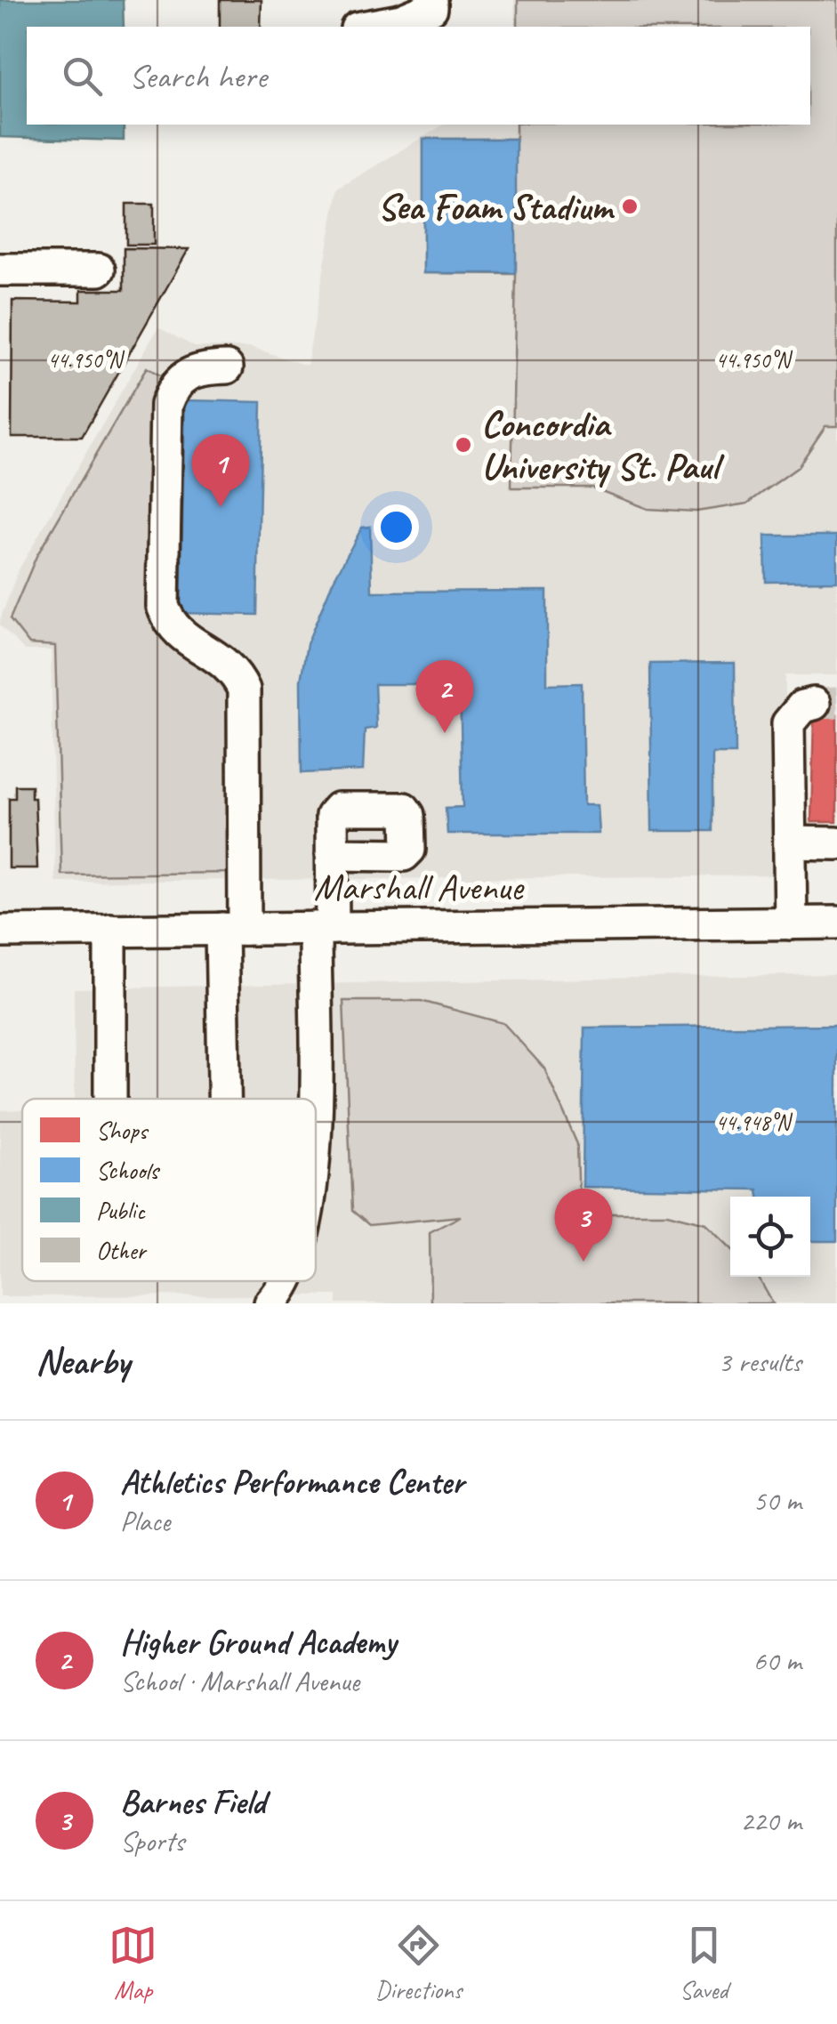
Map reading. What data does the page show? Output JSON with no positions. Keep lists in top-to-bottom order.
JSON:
{
  "streets": {
    "street": ["Marshall Avenue"]
  },
  "places": ["Sea Foam Stadium", "Concordia University St. Paul"],
  "legend": [
    "Shops",
    "Schools",
    "Public",
    "Other"
  ],
  "page": {
    "search": "Search here",
    "pins": ["1", "2", "3"],
    "heading": ["Nearby", "3 results"],
    "list": [
      {
        "mark": "1",
        "name": "Athletics Performance Center",
        "note": "Place",
        "value": "50 m"
      },
      {
        "mark": "2",
        "name": "Higher Ground Academy",
        "note": "School · Marshall Avenue",
        "value": "60 m"
      },
      {
        "mark": "3",
        "name": "Barnes Field",
        "note": "Sports",
        "value": "220 m"
      }
    ],
    "nav": ["Map", "Directions", "Saved"]
  },
  "coordinates": ["44.950°N", "44.948°N"]
}
